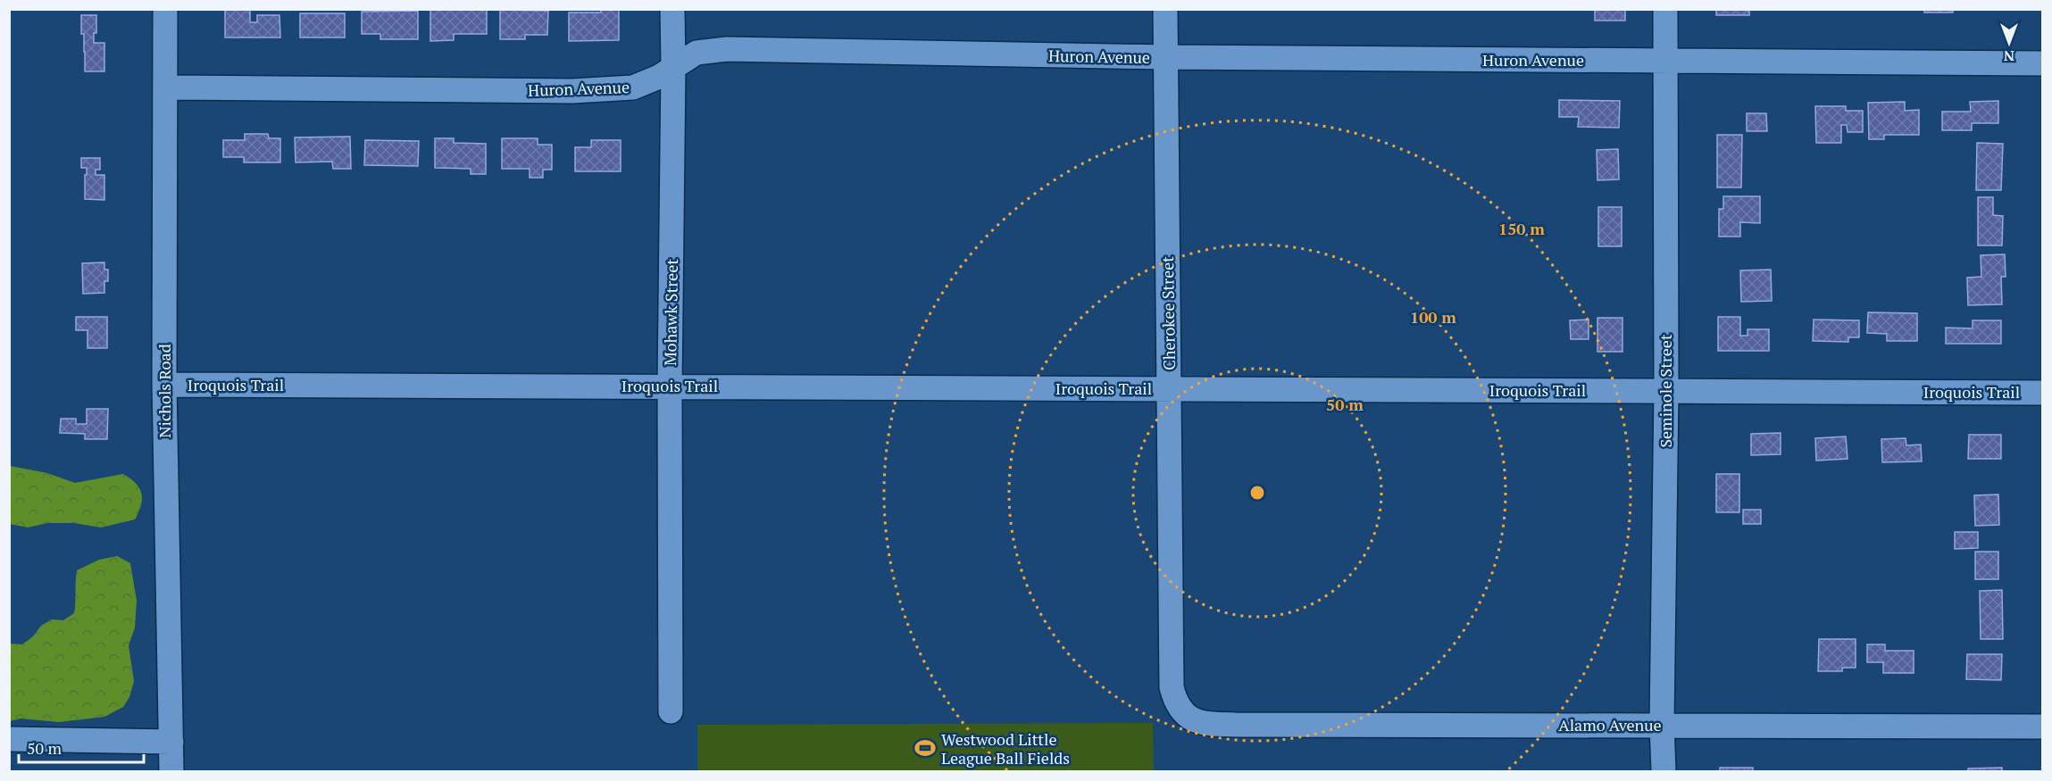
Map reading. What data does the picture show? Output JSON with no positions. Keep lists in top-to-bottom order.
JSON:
{
  "streets": {
    "street": [
      "Huron Avenue",
      "Mohawk Street",
      "Cherokee Street",
      "Iroquois Trail",
      "Nichols Road",
      "Seminole Street",
      "Alamo Avenue"
    ]
  },
  "crossings": [
    ["Huron Avenue", "Mohawk Street"],
    ["Huron Avenue", "Cherokee Street"],
    ["Huron Avenue", "Nichols Road"],
    ["Huron Avenue", "Seminole Street"],
    ["Mohawk Street", "Iroquois Trail"],
    ["Cherokee Street", "Iroquois Trail"],
    ["Cherokee Street", "Alamo Avenue"],
    ["Iroquois Trail", "Nichols Road"],
    ["Iroquois Trail", "Seminole Street"],
    ["Seminole Street", "Alamo Avenue"]
  ],
  "places": {
    "sports": ["Westwood Little League Ball Fields"]
  },
  "scale_bar": "50 m",
  "north": "bottom",
  "rings": ["150 m", "100 m", "50 m"]
}
